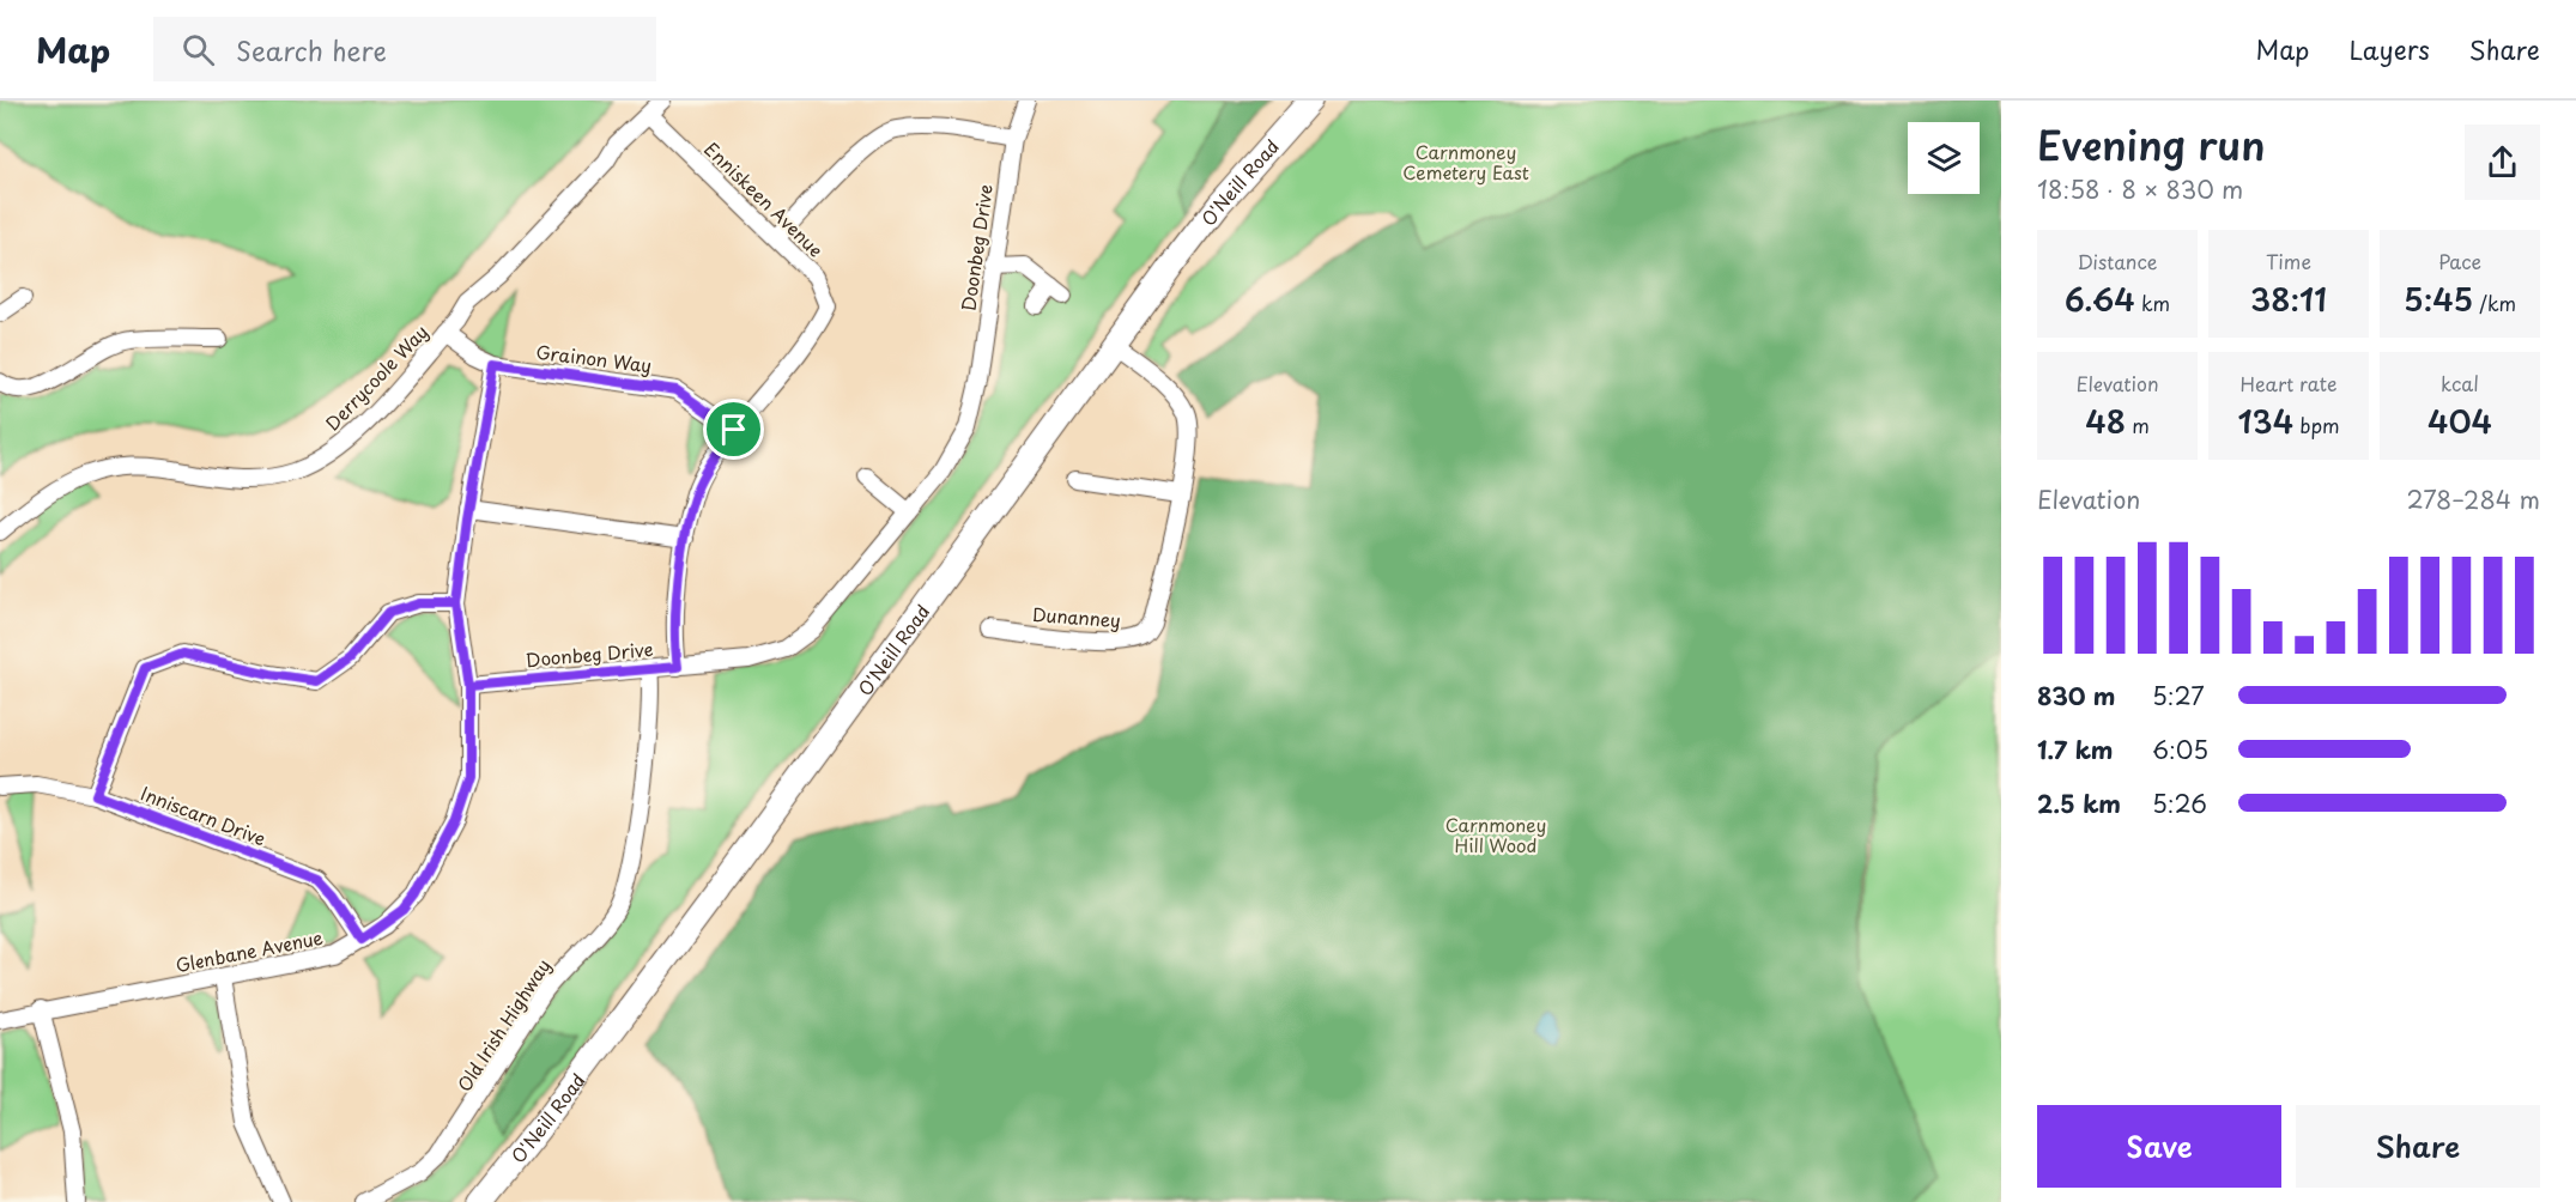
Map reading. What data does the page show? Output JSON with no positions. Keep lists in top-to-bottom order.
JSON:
{
  "streets": {
    "main road": ["O'Neill Road"],
    "street": [
      "Enniskeen Avenue",
      "Doonbeg Drive",
      "Grainon Way",
      "Derrycoole Way",
      "Dunanney",
      "Inniscarn Drive",
      "Glenbane Avenue",
      "Old Irish Highway"
    ]
  },
  "crossings": [
    ["O'Neill Road", "Dunanney"],
    ["Enniskeen Avenue", "Doonbeg Drive"],
    ["Enniskeen Avenue", "Grainon Way"],
    ["Enniskeen Avenue", "Derrycoole Way"],
    ["Doonbeg Drive", "Glenbane Avenue"],
    ["Doonbeg Drive", "Old Irish Highway"],
    ["Grainon Way", "Derrycoole Way"],
    ["Grainon Way", "Glenbane Avenue"],
    ["Inniscarn Drive", "Glenbane Avenue"]
  ],
  "parks": ["Carnmoney Cemetery East", "Carnmoney Hill Wood"],
  "page": {
    "header": "Map",
    "search": "Search here",
    "nav": ["Map", "Layers", "Share"],
    "heading": ["Evening run", "18:58 · 8 × 830 m"],
    "stats": [
      ["Distance", "6.64 km"],
      ["Time", "38:11"],
      ["Pace", "5:45 /km"],
      ["Elevation", "48 m"],
      ["Heart rate", "134 bpm"],
      ["kcal", "404"]
    ],
    "chart": ["Elevation", "278–284 m"],
    "list": [
      {
        "name": "830 m",
        "note": "5:27"
      },
      {
        "name": "1.7 km",
        "note": "6:05"
      },
      {
        "name": "2.5 km",
        "note": "5:26"
      }
    ],
    "buttons": ["Save", "Share"]
  }
}
